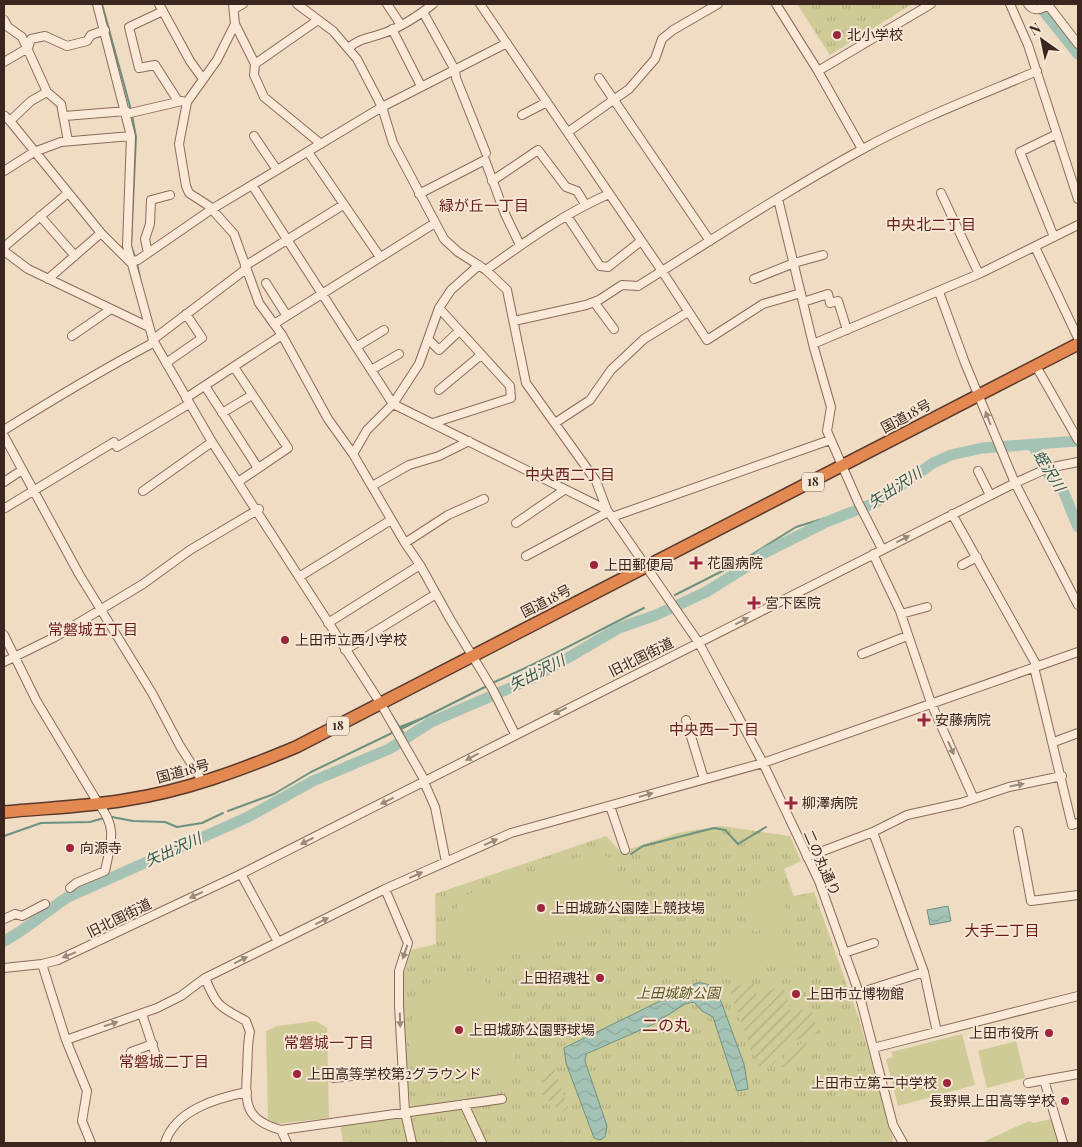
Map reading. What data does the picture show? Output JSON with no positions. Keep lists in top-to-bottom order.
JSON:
{
  "streets": {
    "highway": ["国道18号", "18"],
    "street": ["旧北国街道", "二の丸通り"]
  },
  "crossings": [
    ["国道18号", "二の丸通り"],
    ["旧北国街道", "二の丸通り"]
  ],
  "districts": [
    "緑が丘一丁目",
    "中央北二丁目",
    "中央西二丁目",
    "常磐城五丁目",
    "中央西一丁目",
    "大手二丁目",
    "二の丸",
    "常磐城一丁目",
    "常磐城二丁目"
  ],
  "water": ["蛭沢川", "矢出沢川"],
  "parks": ["上田城跡公園"],
  "places": {
    "other": [
      "北小学校",
      "上田郵便局",
      "上田市立西小学校",
      "向源寺",
      "上田城跡公園陸上競技場",
      "上田招魂社",
      "上田市立博物館",
      "上田城跡公園野球場",
      "上田市役所",
      "上田高等学校第2グラウンド",
      "上田市立第二中学校",
      "長野県上田高等学校"
    ],
    "health": [
      "花園病院",
      "宮下医院",
      "安藤病院",
      "柳澤病院"
    ]
  },
  "north": "top left"
}
